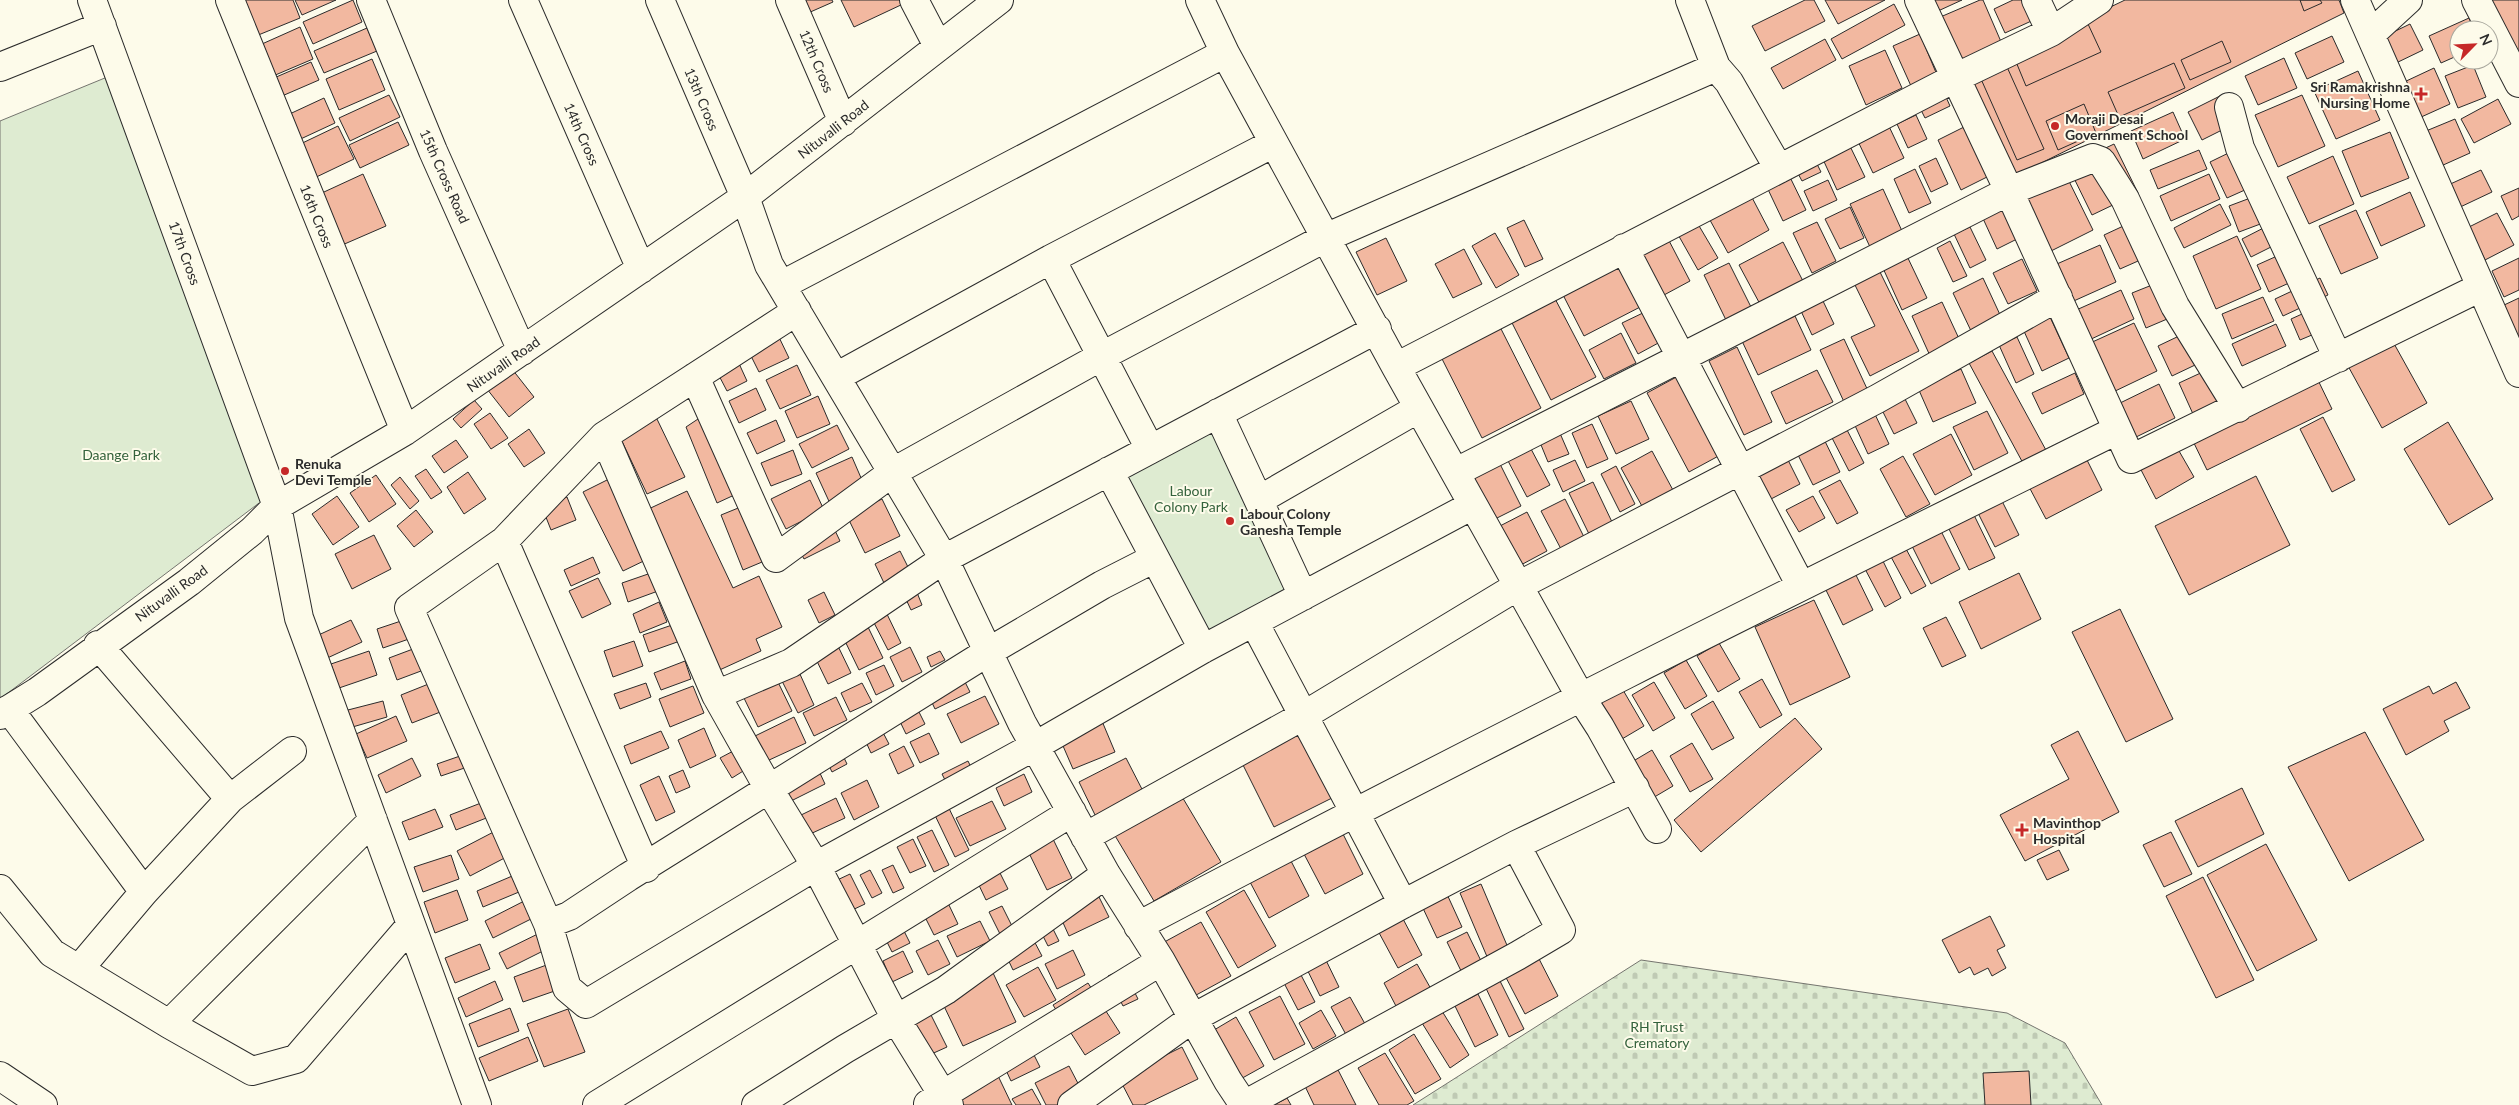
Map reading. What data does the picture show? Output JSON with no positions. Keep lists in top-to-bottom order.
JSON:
{
  "streets": {
    "street": [
      "12th Cross",
      "13th Cross",
      "Nituvalli Road",
      "14th Cross",
      "15th Cross Road",
      "16th Cross",
      "17th Cross"
    ]
  },
  "crossings": [
    ["12th Cross", "Nituvalli Road"],
    ["13th Cross", "Nituvalli Road"],
    ["Nituvalli Road", "14th Cross"],
    ["Nituvalli Road", "15th Cross Road"],
    ["Nituvalli Road", "16th Cross"],
    ["Nituvalli Road", "17th Cross"]
  ],
  "parks": ["Daange Park", "Labour Colony Park", "RH Trust Crematory"],
  "places": {
    "health": ["Sri Ramakrishna Nursing Home", "Mavinthop Hospital"],
    "other": ["Moraji Desai Government School", "Renuka Devi Temple", "Labour Colony Ganesha Temple"]
  },
  "north": "top right"
}
